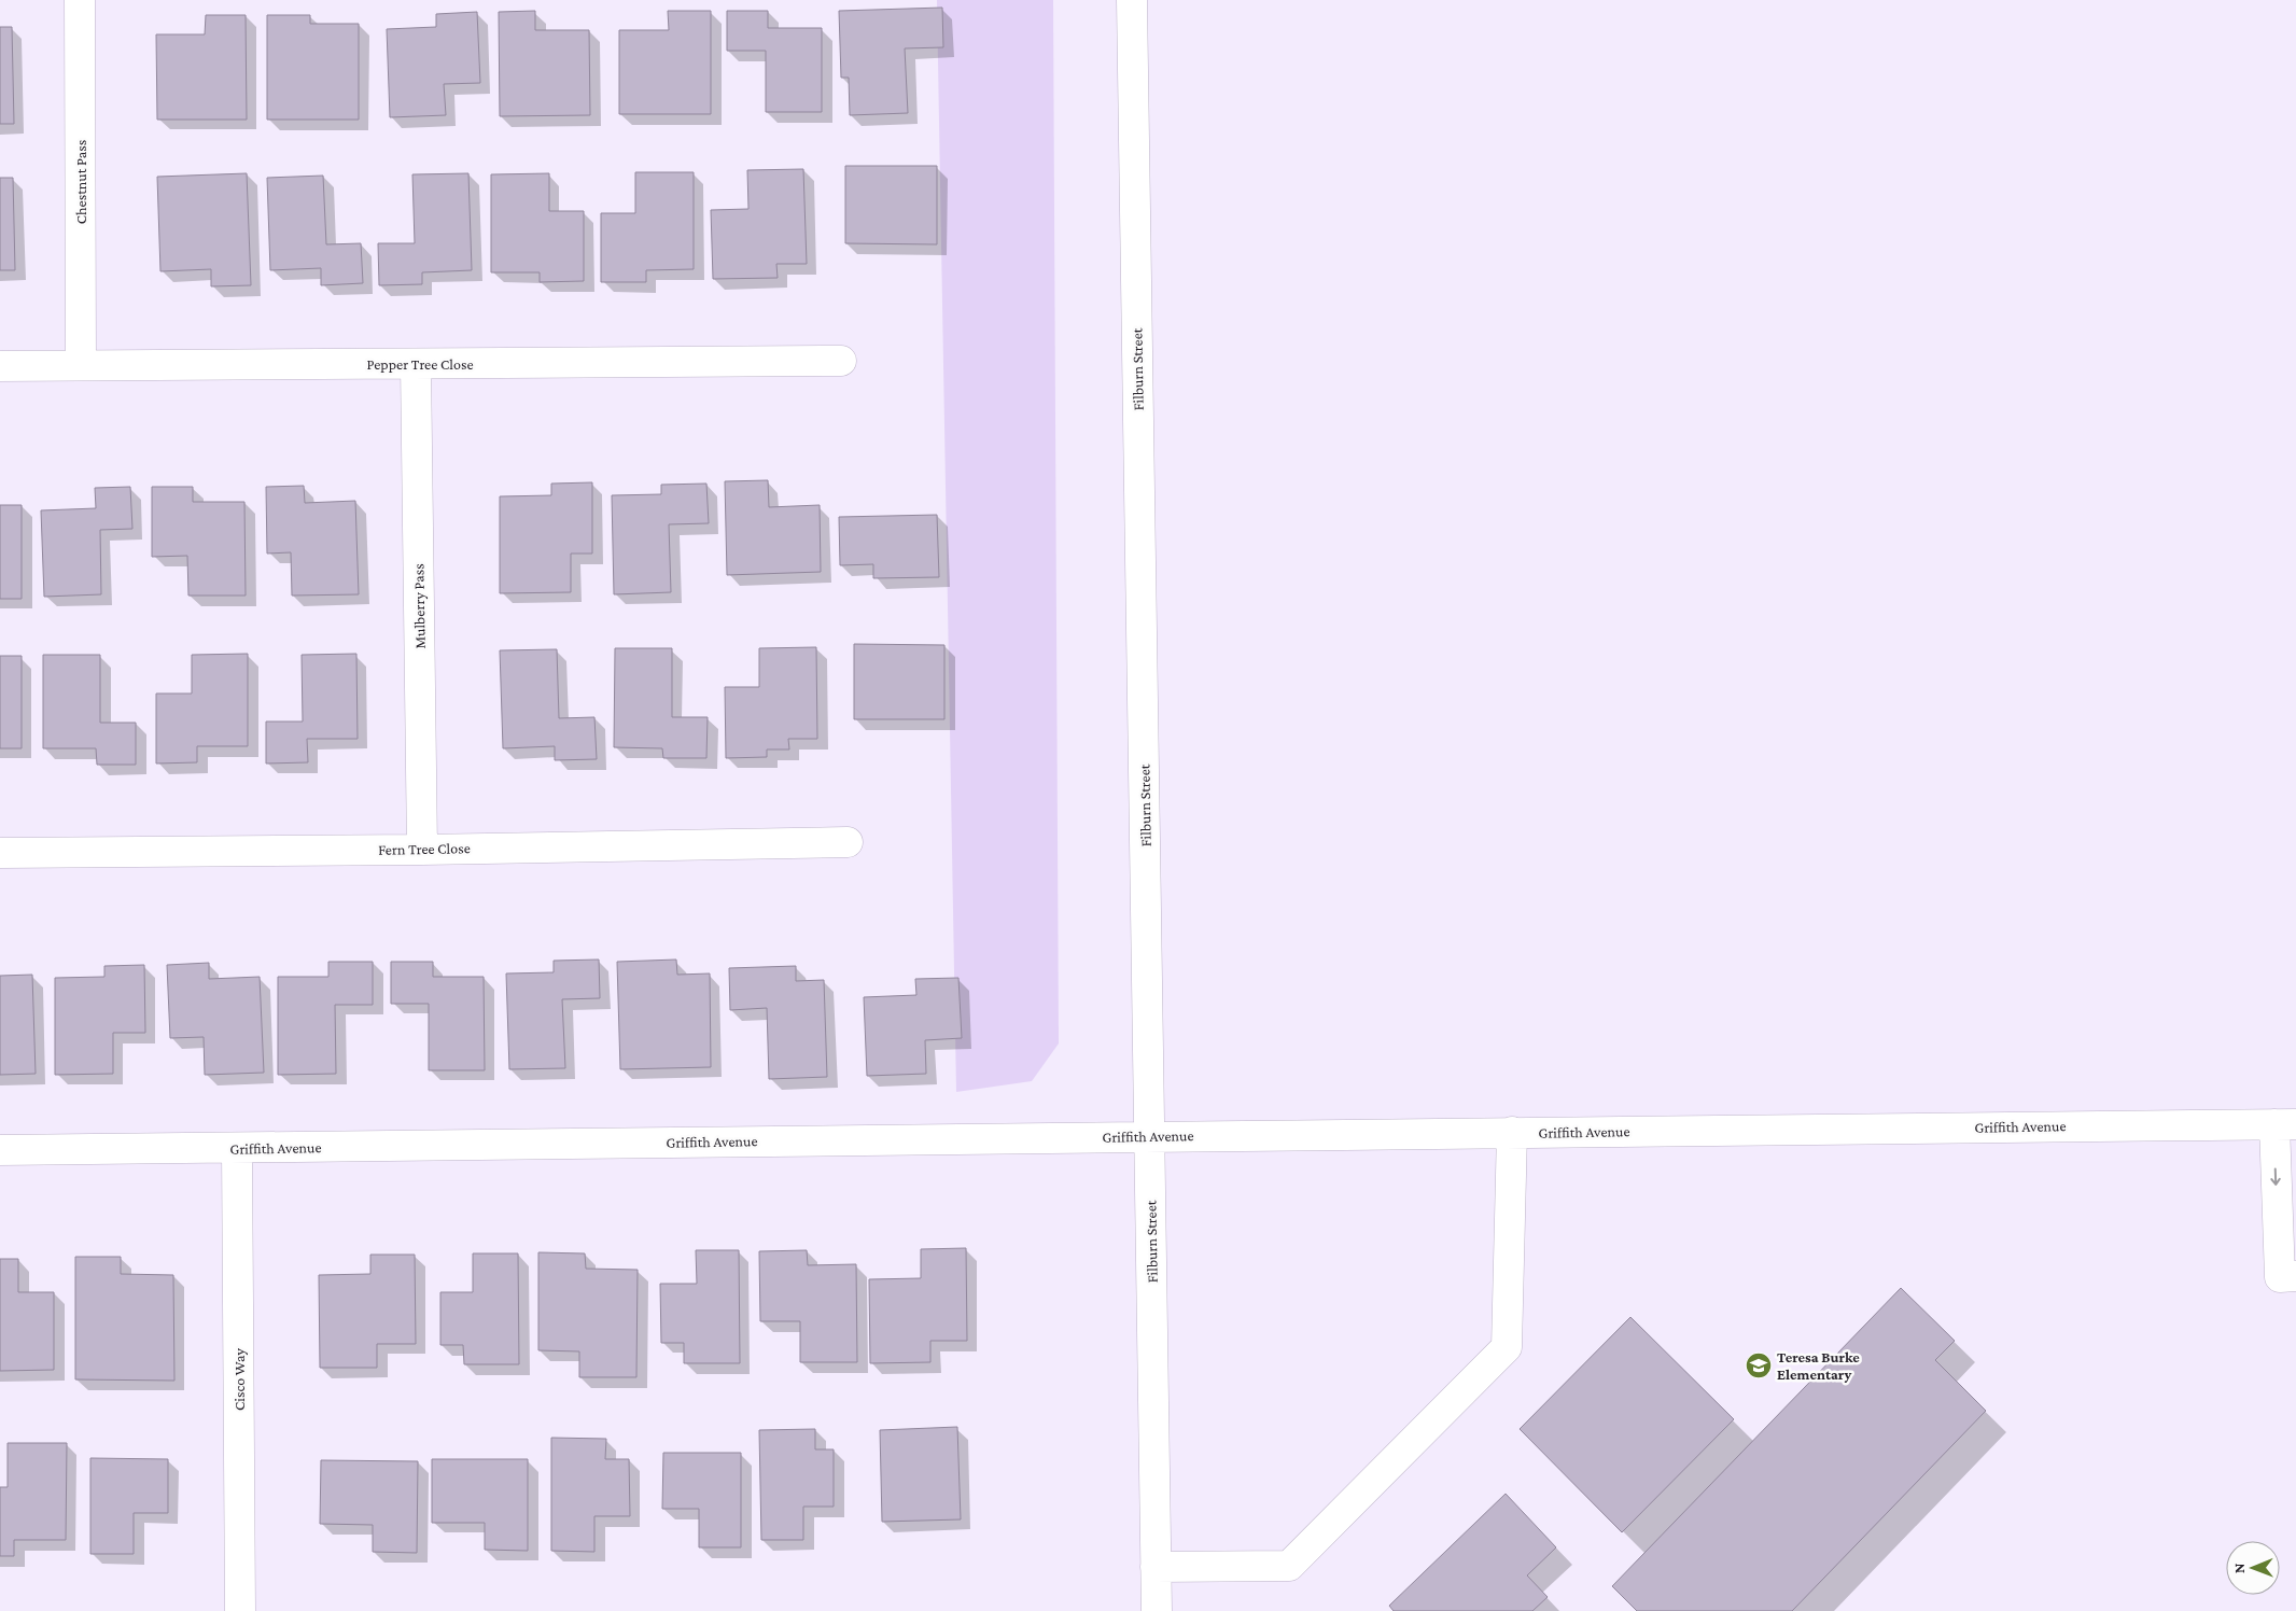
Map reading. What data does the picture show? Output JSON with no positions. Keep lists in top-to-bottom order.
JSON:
{
  "streets": {
    "street": [
      "Chestnut Pass",
      "Pepper Tree Close",
      "Filburn Street",
      "Mulberry Pass",
      "Fern Tree Close",
      "Griffith Avenue",
      "Cisco Way"
    ]
  },
  "crossings": [
    ["Chestnut Pass", "Pepper Tree Close"],
    ["Pepper Tree Close", "Mulberry Pass"],
    ["Filburn Street", "Griffith Avenue"],
    ["Mulberry Pass", "Fern Tree Close"],
    ["Griffith Avenue", "Cisco Way"]
  ],
  "places": {
    "school or university": ["Teresa Burke Elementary"]
  },
  "north": "left"
}
